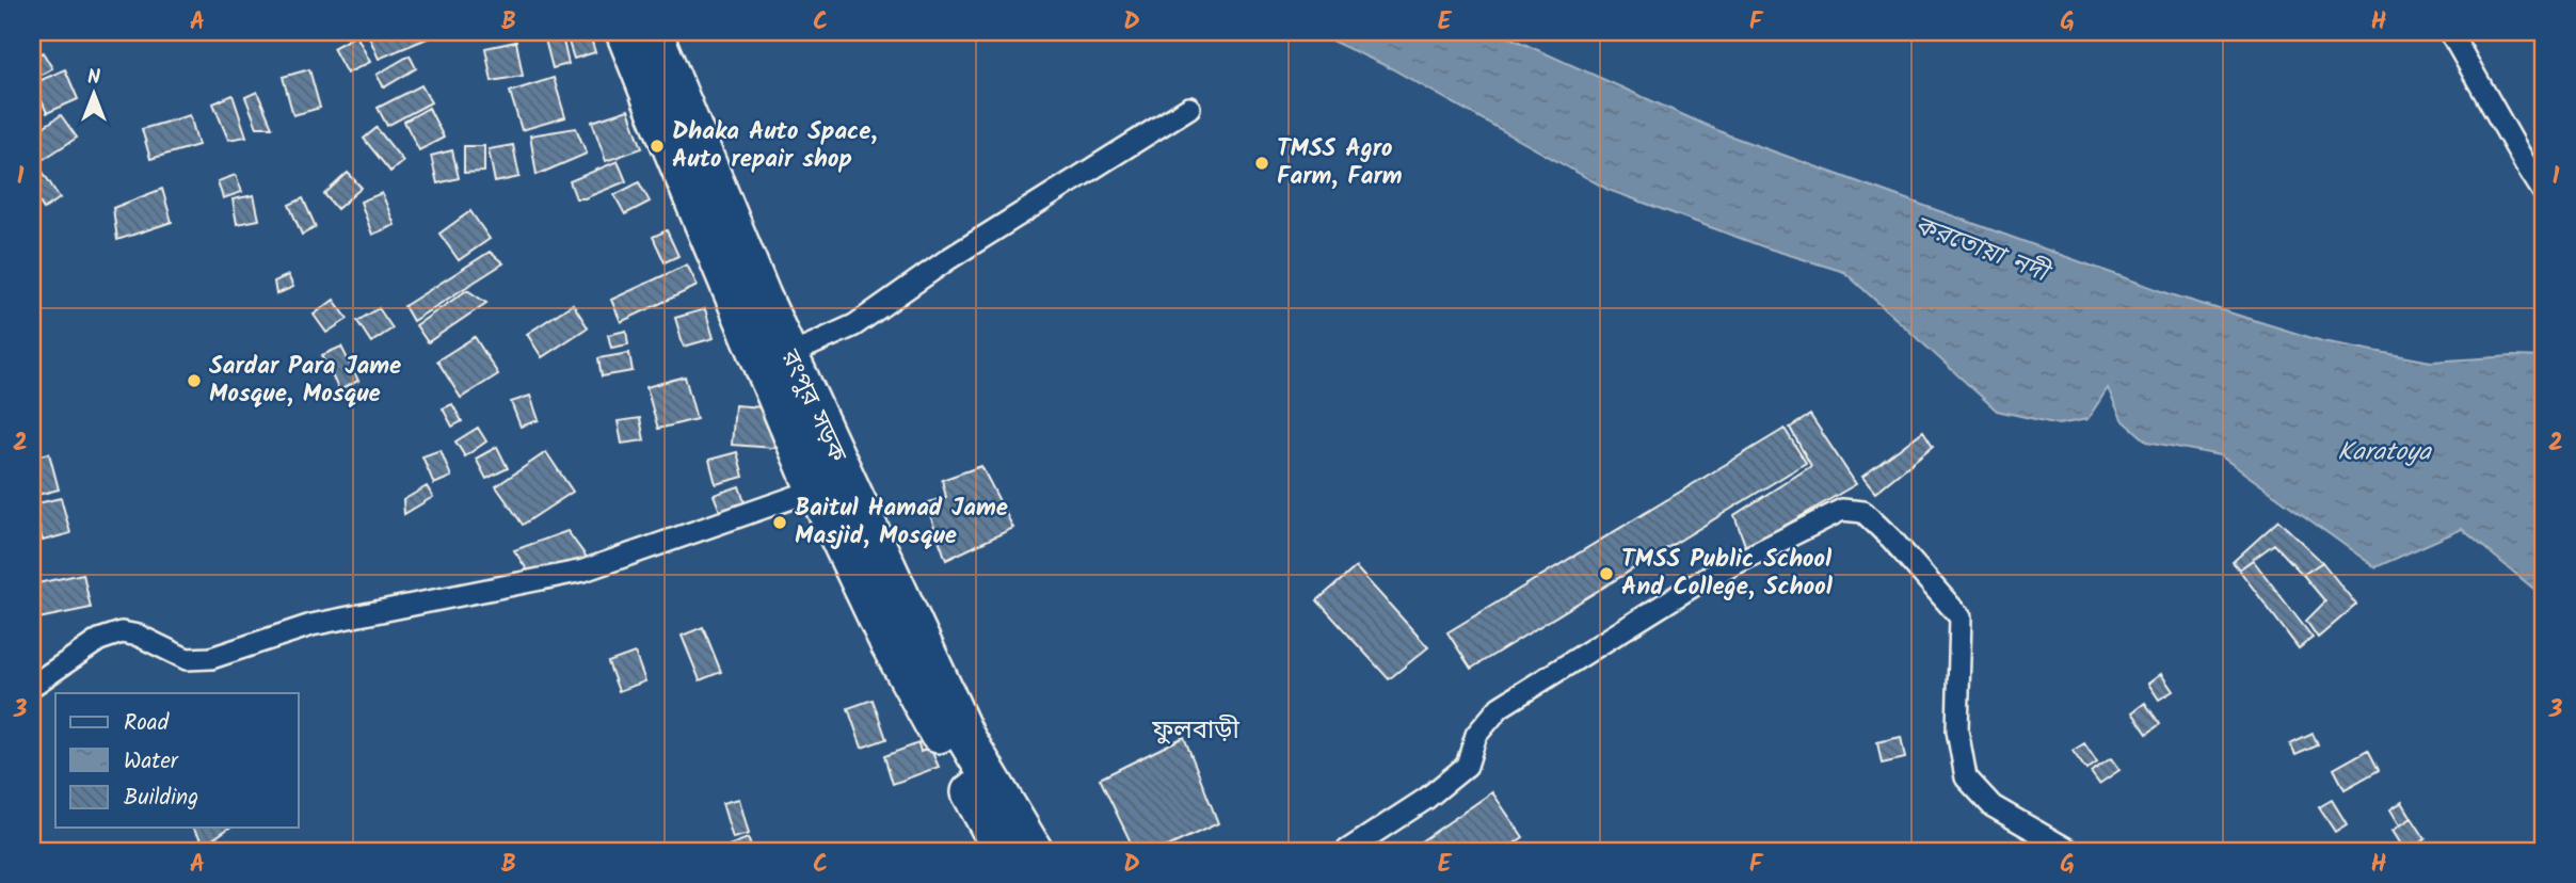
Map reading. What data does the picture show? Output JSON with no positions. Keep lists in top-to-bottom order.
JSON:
{
  "streets": {
    "highway": ["রংপুর সড়ক"]
  },
  "districts": ["ফুলবাড়ী"],
  "water": ["করতোয়া নদী", "Karatoya"],
  "places": [
    "Dhaka Auto Space, Auto repair shop",
    "TMSS Agro Farm, Farm",
    "Sardar Para Jame Mosque, Mosque",
    "Baitul Hamad Jame Masjid, Mosque",
    "TMSS Public School And College, School"
  ],
  "legend": ["Road", "Water", "Building"],
  "north": "top",
  "grid": {
    "columns": [
      "A",
      "B",
      "C",
      "D",
      "E",
      "F",
      "G",
      "H"
    ],
    "rows": ["1", "2", "3"]
  }
}
